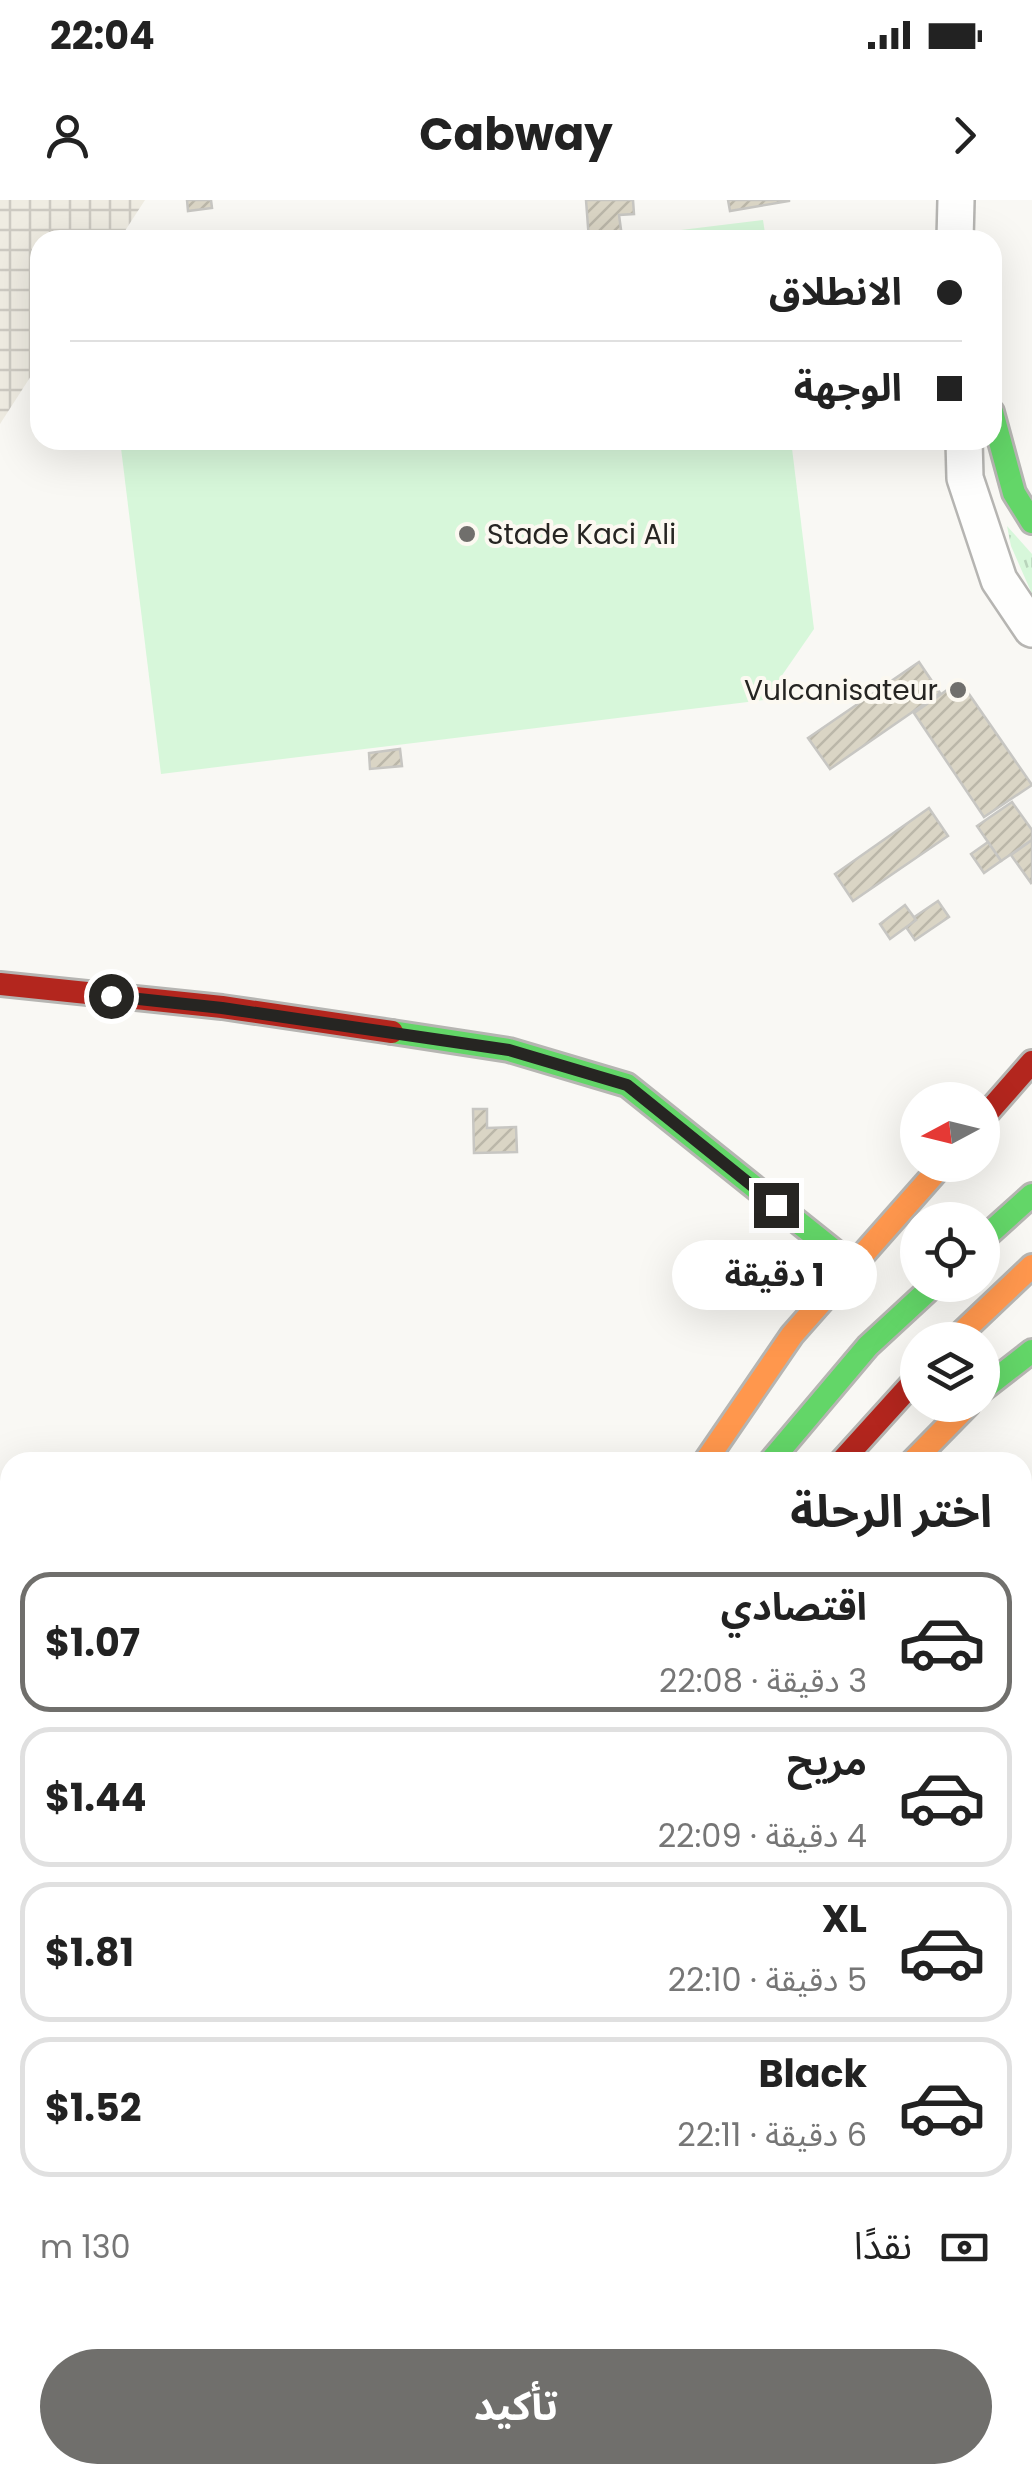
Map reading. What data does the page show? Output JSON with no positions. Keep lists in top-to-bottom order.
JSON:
{
  "places": ["Stade Kaci Ali", "Vulcanisateur"],
  "north": "left",
  "page": {
    "status": "22:04",
    "header": "Cabway",
    "banner": ["الانطلاق", "الوجهة"],
    "bubble": "1 دقيقة",
    "heading": "اختر الرحلة",
    "list": [
      {
        "name": "اقتصادي",
        "note": "3 دقيقة · 22:08",
        "value": "$1.07"
      },
      {
        "name": "مريح",
        "note": "4 دقيقة · 22:09",
        "value": "$1.44"
      },
      {
        "name": "XL",
        "note": "5 دقيقة · 22:10",
        "value": "$1.81"
      },
      {
        "name": "Black",
        "note": "6 دقيقة · 22:11",
        "value": "$1.52"
      }
    ],
    "pay": ["نقدًا", "130 m"],
    "buttons": "تأكيد"
  }
}
